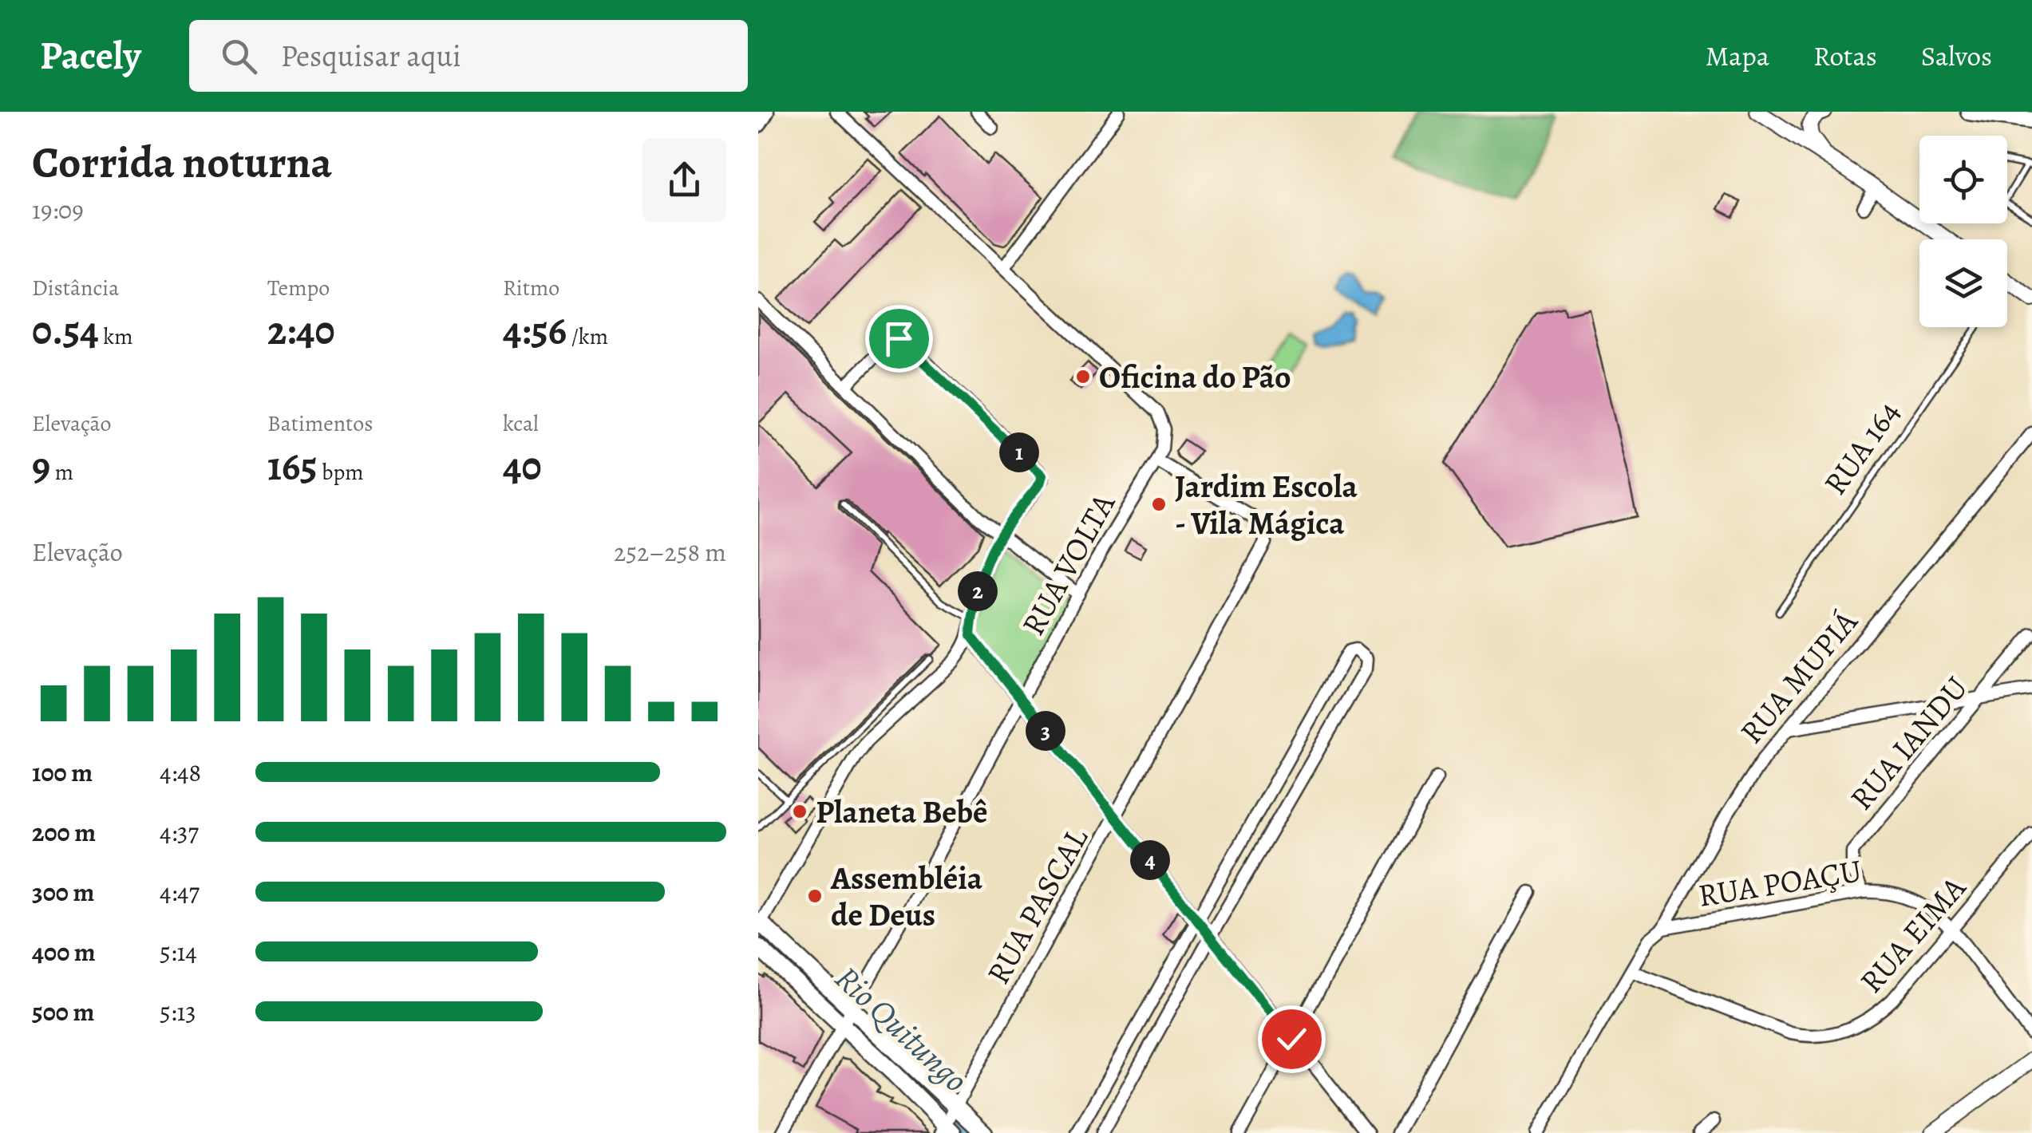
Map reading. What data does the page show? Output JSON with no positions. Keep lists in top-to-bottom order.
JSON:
{
  "streets": {
    "street": [
      "RUA VOLTA",
      "RUA MUPIÁ",
      "RUA IANDU",
      "RUA POAÇU",
      "RUA PASCAL",
      "RUA EIMA"
    ],
    "lane": ["RUA 164"]
  },
  "crossings": [
    ["RUA VOLTA", "RUA PASCAL"],
    ["RUA MUPIÁ", "RUA POAÇU"],
    ["RUA MUPIÁ", "RUA EIMA"],
    ["RUA IANDU", "RUA POAÇU"],
    ["RUA POAÇU", "RUA EIMA"]
  ],
  "water": ["Rio Quitungo"],
  "places": [
    "Oficina do Pão",
    "Jardim Escola - Vila Mágica",
    "Planeta Bebê",
    "Assembléia de Deus"
  ],
  "page": {
    "header": "Pacely",
    "search": "Pesquisar aqui",
    "nav": ["Mapa", "Rotas", "Salvos"],
    "heading": ["Corrida noturna", "19:09"],
    "stats": [
      ["Distância", "0.54 km"],
      ["Tempo", "2:40"],
      ["Ritmo", "4:56 /km"],
      ["Elevação", "9 m"],
      ["Batimentos", "165 bpm"],
      ["kcal", "40"]
    ],
    "pins": [
      "1",
      "2",
      "3",
      "4"
    ],
    "chart": ["Elevação", "252–258 m"],
    "list": [
      {
        "name": "100 m",
        "note": "4:48"
      },
      {
        "name": "200 m",
        "note": "4:37"
      },
      {
        "name": "300 m",
        "note": "4:47"
      },
      {
        "name": "400 m",
        "note": "5:14"
      },
      {
        "name": "500 m",
        "note": "5:13"
      }
    ]
  }
}
